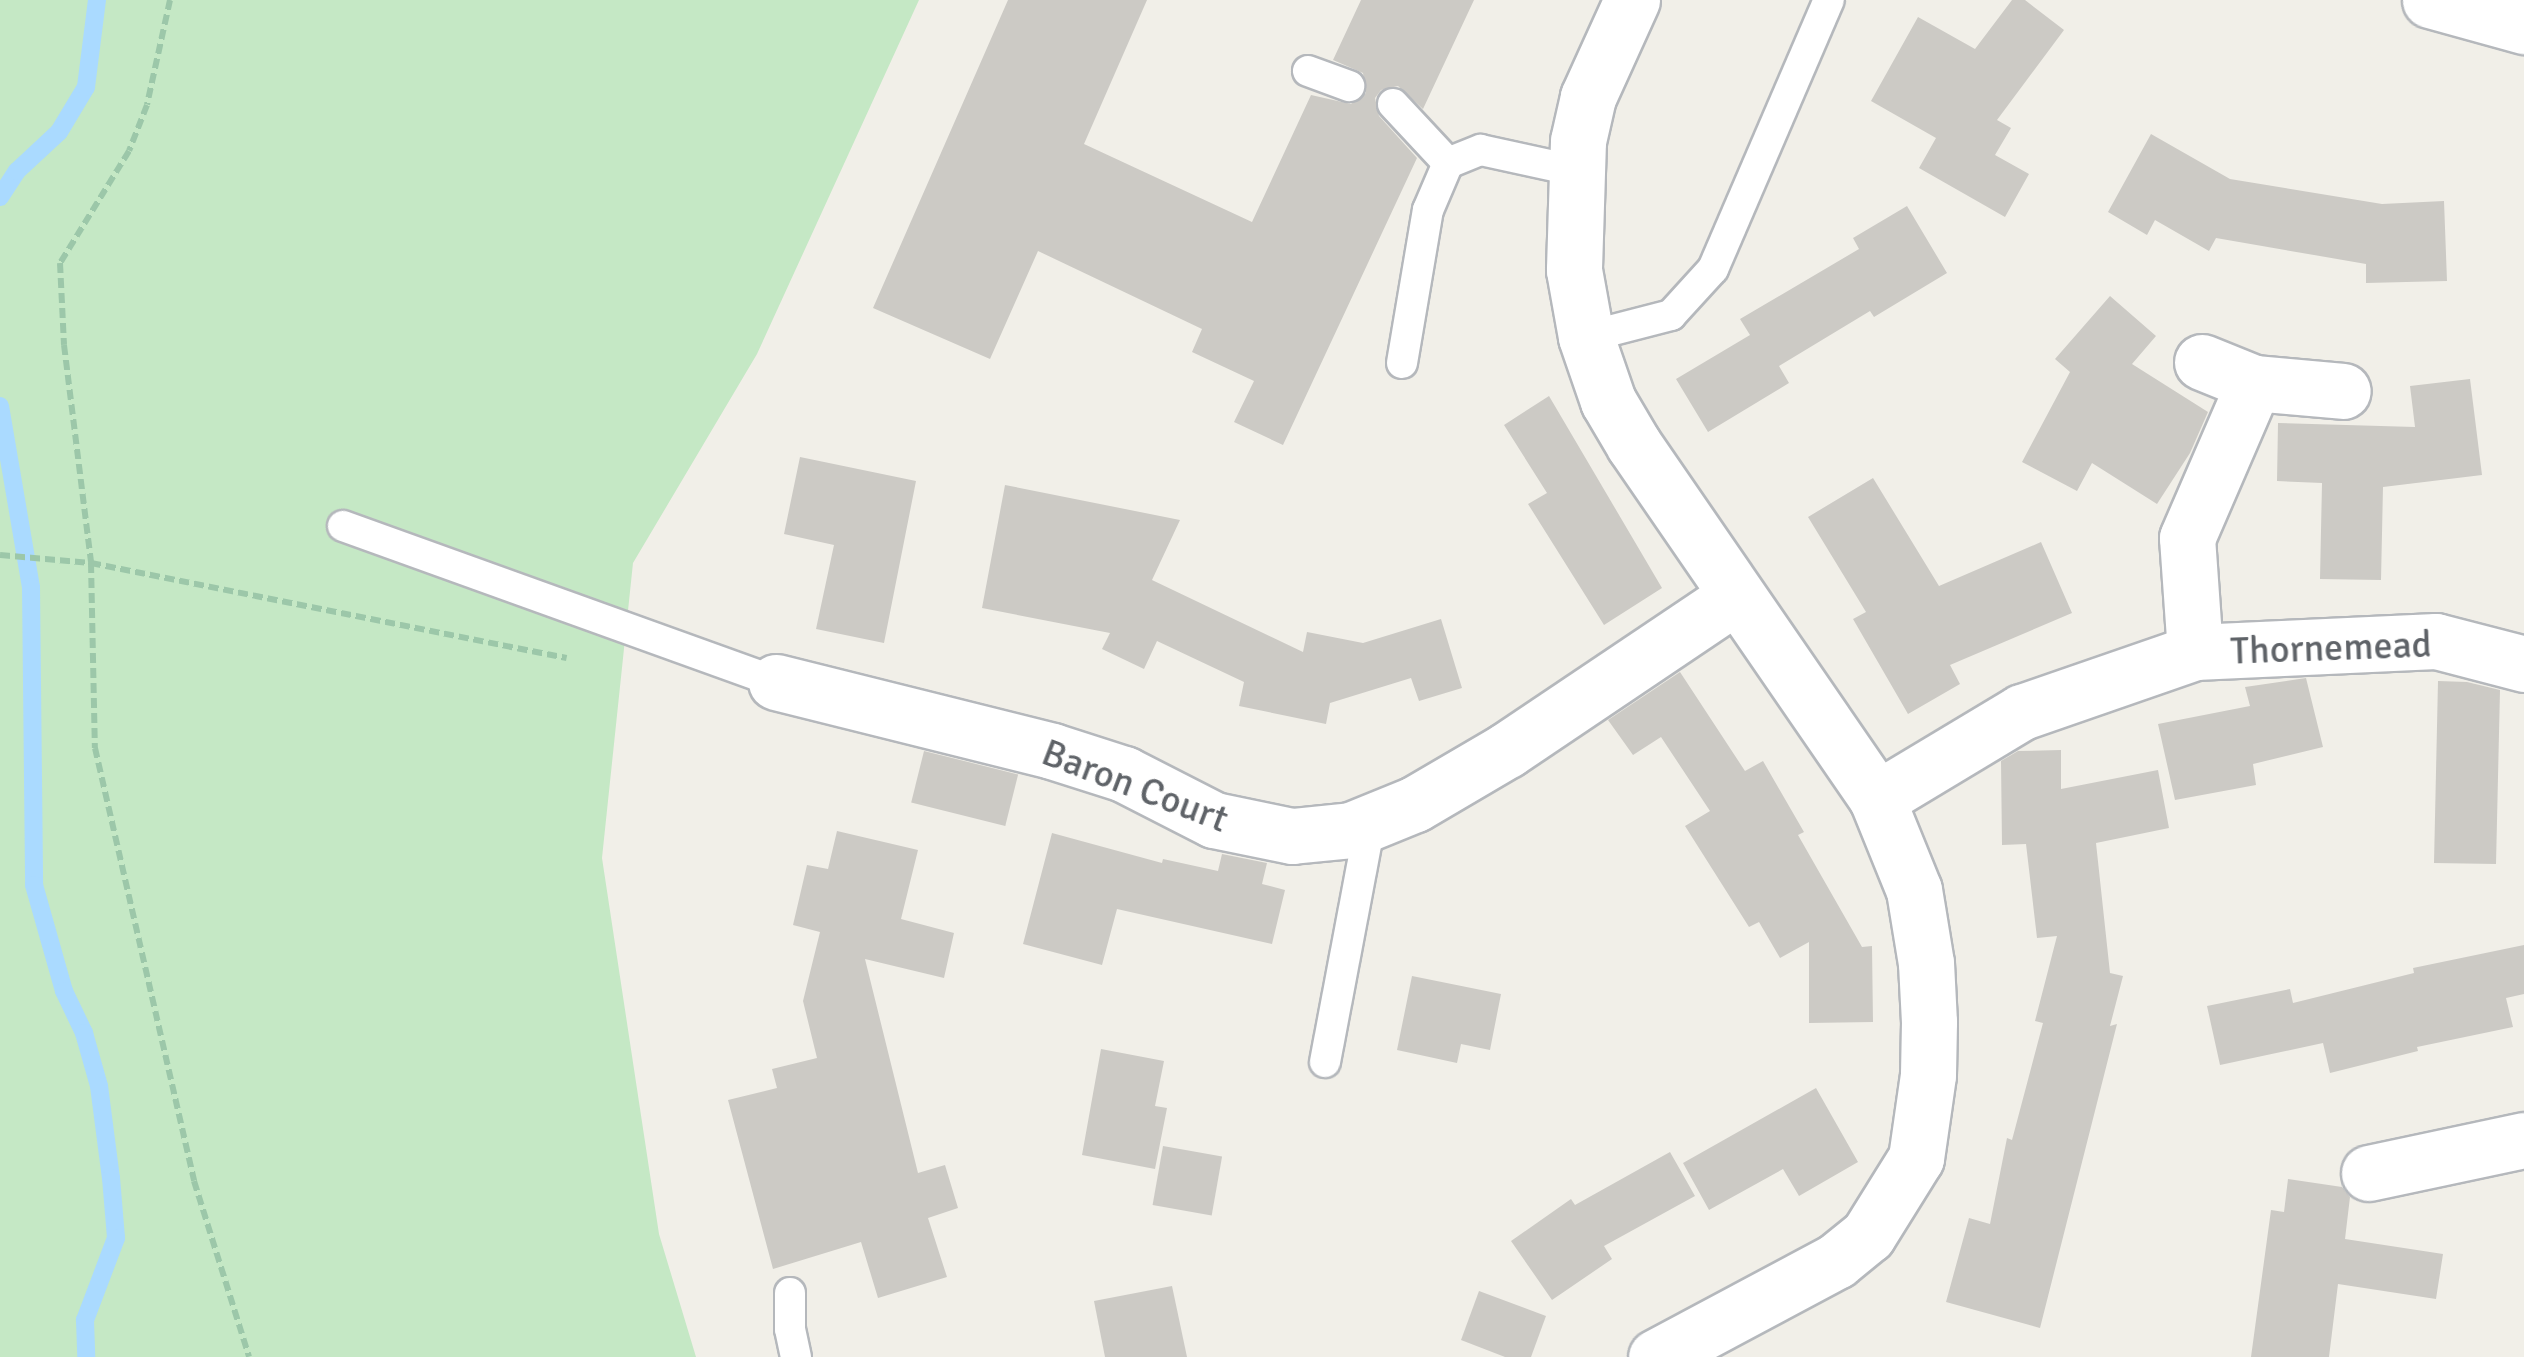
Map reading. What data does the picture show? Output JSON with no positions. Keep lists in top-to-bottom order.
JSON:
{
  "streets": {
    "street": ["Thornemead", "Baron Court"]
  }
}
